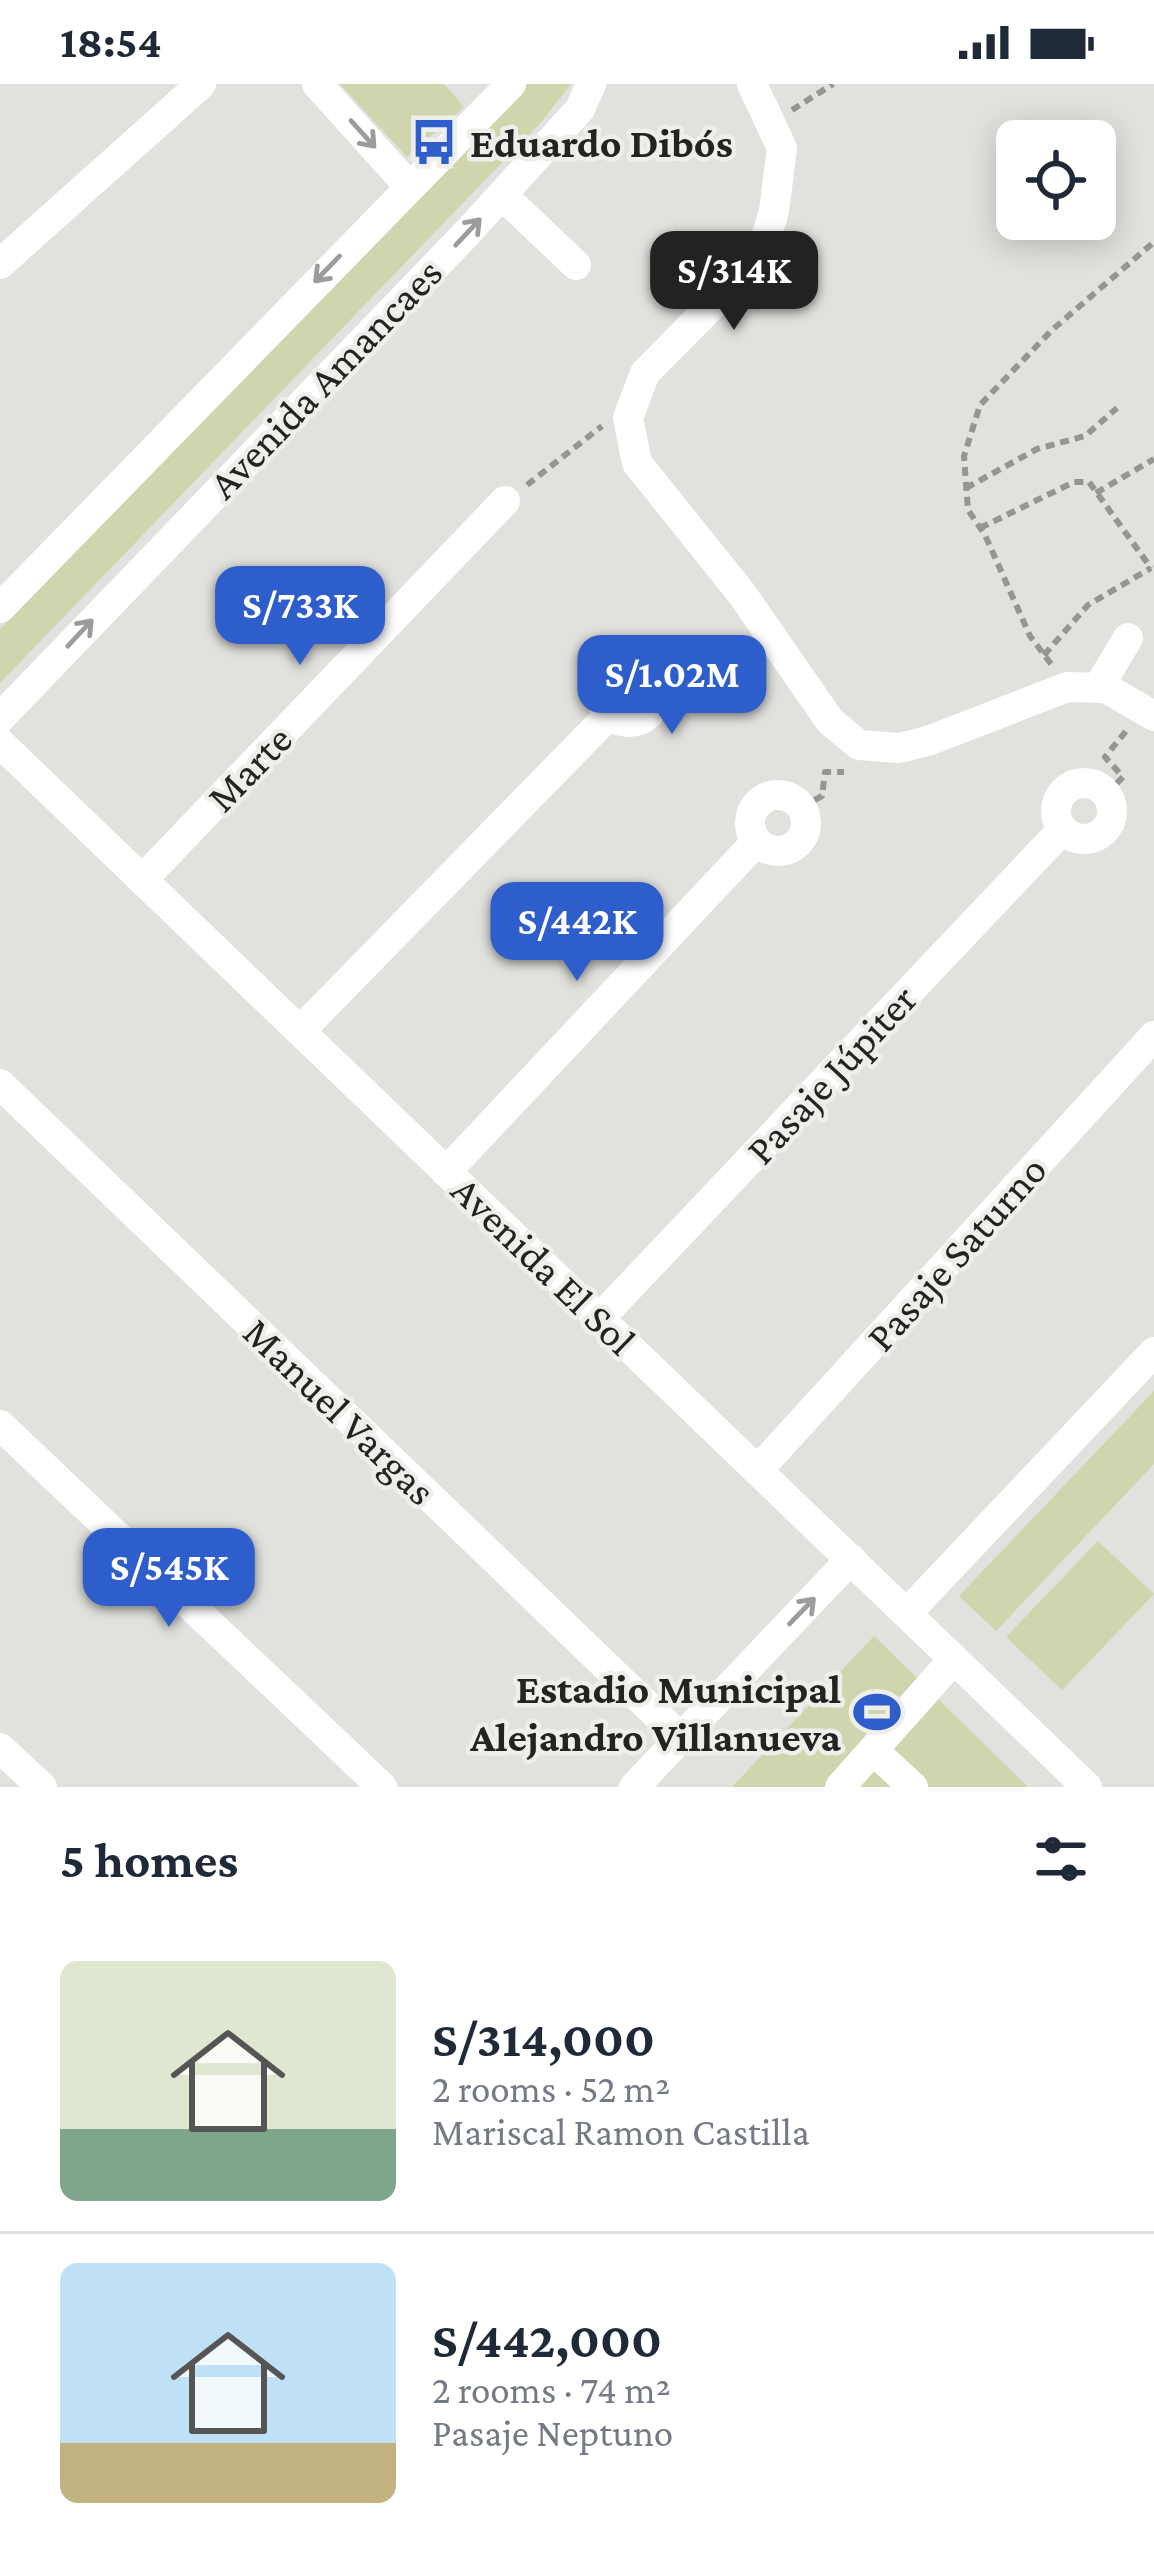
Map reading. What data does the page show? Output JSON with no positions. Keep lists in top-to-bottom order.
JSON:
{
  "streets": {
    "street": [
      "Avenida Amancaes",
      "Marte",
      "Pasaje Júpiter",
      "Pasaje Saturno",
      "Avenida El Sol",
      "Manuel Vargas"
    ]
  },
  "crossings": [
    ["Marte", "Avenida El Sol"],
    ["Pasaje Júpiter", "Avenida El Sol"],
    ["Pasaje Saturno", "Avenida El Sol"]
  ],
  "places": {
    "bus stop": ["Eduardo Dibós"],
    "sports": ["Estadio Municipal Alejandro Villanueva"]
  },
  "page": {
    "status": "18:54",
    "price": [
      "S/314K",
      "S/733K",
      "S/1.02M",
      "S/442K",
      "S/545K"
    ],
    "heading": "5 homes",
    "list": [
      {
        "name": "S/314,000",
        "note": "2 rooms · 52 m² · Mariscal Ramon Castilla"
      },
      {
        "name": "S/442,000",
        "note": "2 rooms · 74 m² · Pasaje Neptuno"
      }
    ]
  }
}
